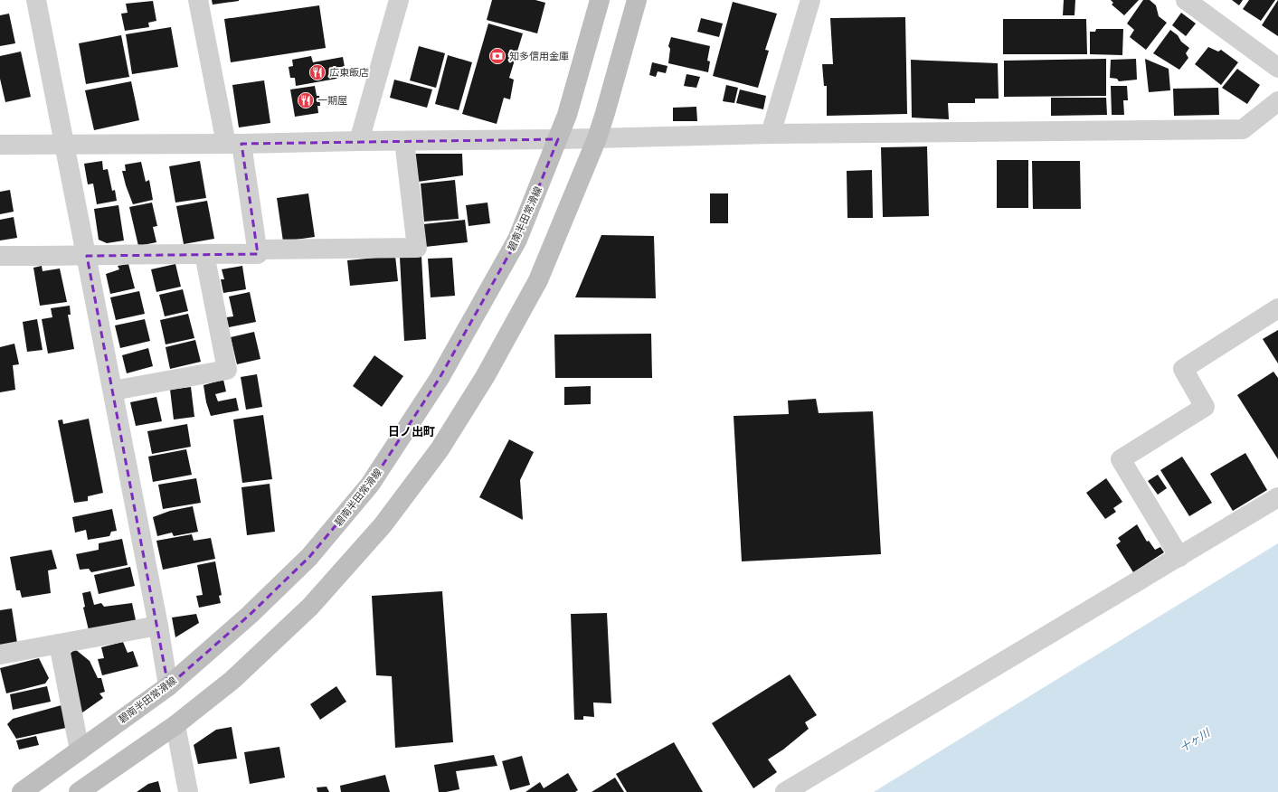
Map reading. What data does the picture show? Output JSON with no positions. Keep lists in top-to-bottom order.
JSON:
{
  "streets": {
    "main road": ["碧南半田常滑線"]
  },
  "districts": ["日ノ出町"],
  "water": ["十ヶ川"],
  "places": {
    "bank": ["知多信用金庫"],
    "restaurant": ["広東飯店", "一期屋"]
  }
}
